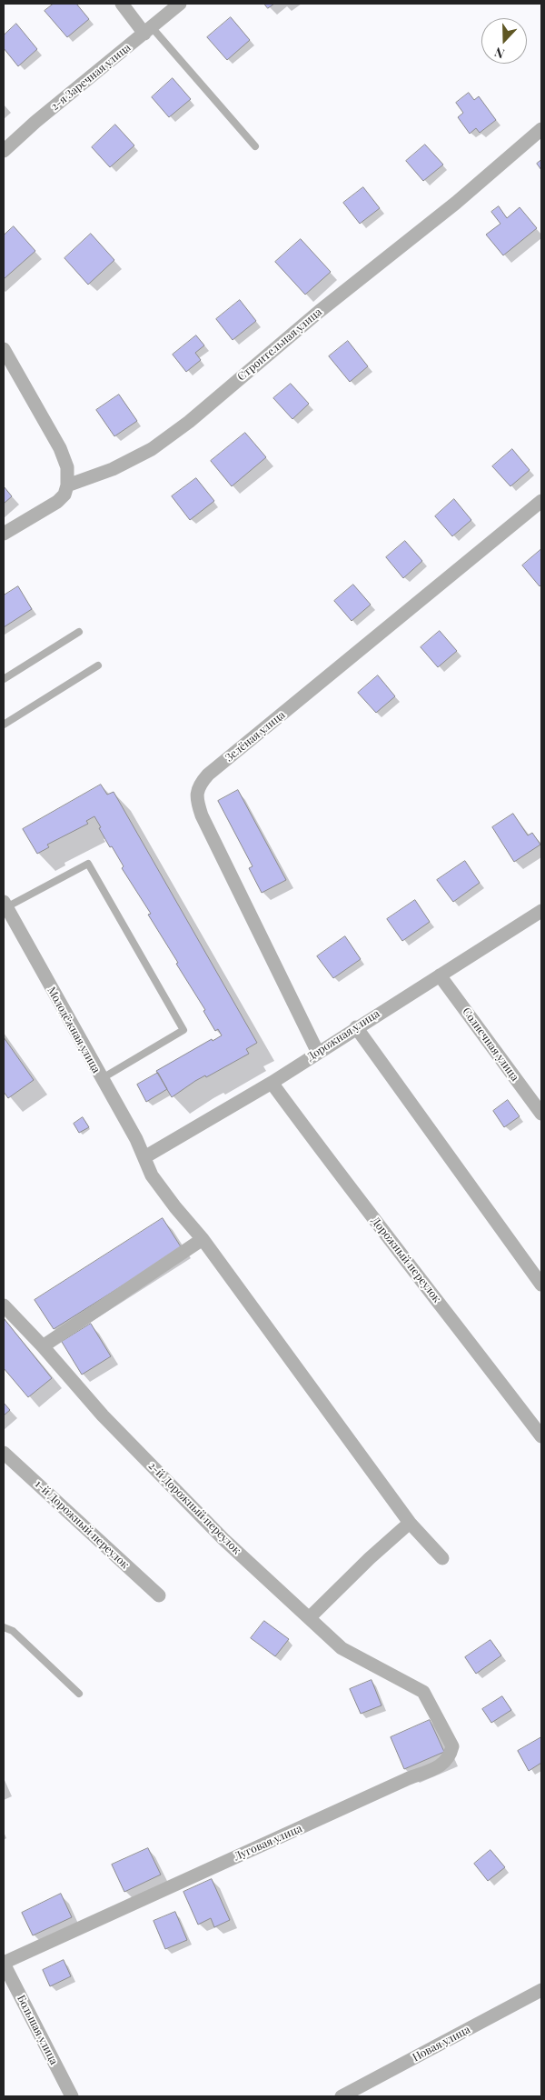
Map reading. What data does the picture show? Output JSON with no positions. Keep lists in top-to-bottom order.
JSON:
{
  "streets": {
    "street": [
      "2-я Заречная улица",
      "Строительная улица",
      "Зелёная улица",
      "Молодёжная улица",
      "Дорожная улица",
      "Солнечная улица",
      "Дорожный переулок",
      "2-й Дорожный переулок",
      "1-й Дорожный переулок",
      "Луговая улица",
      "Большая улица",
      "Новая улица"
    ]
  },
  "crossings": [
    ["Зелёная улица", "Дорожная улица"],
    ["Молодёжная улица", "Дорожная улица"],
    ["Дорожная улица", "Солнечная улица"],
    ["Дорожная улица", "Дорожный переулок"],
    ["2-й Дорожный переулок", "Луговая улица"],
    ["Луговая улица", "Большая улица"]
  ],
  "north": "bottom"
}
